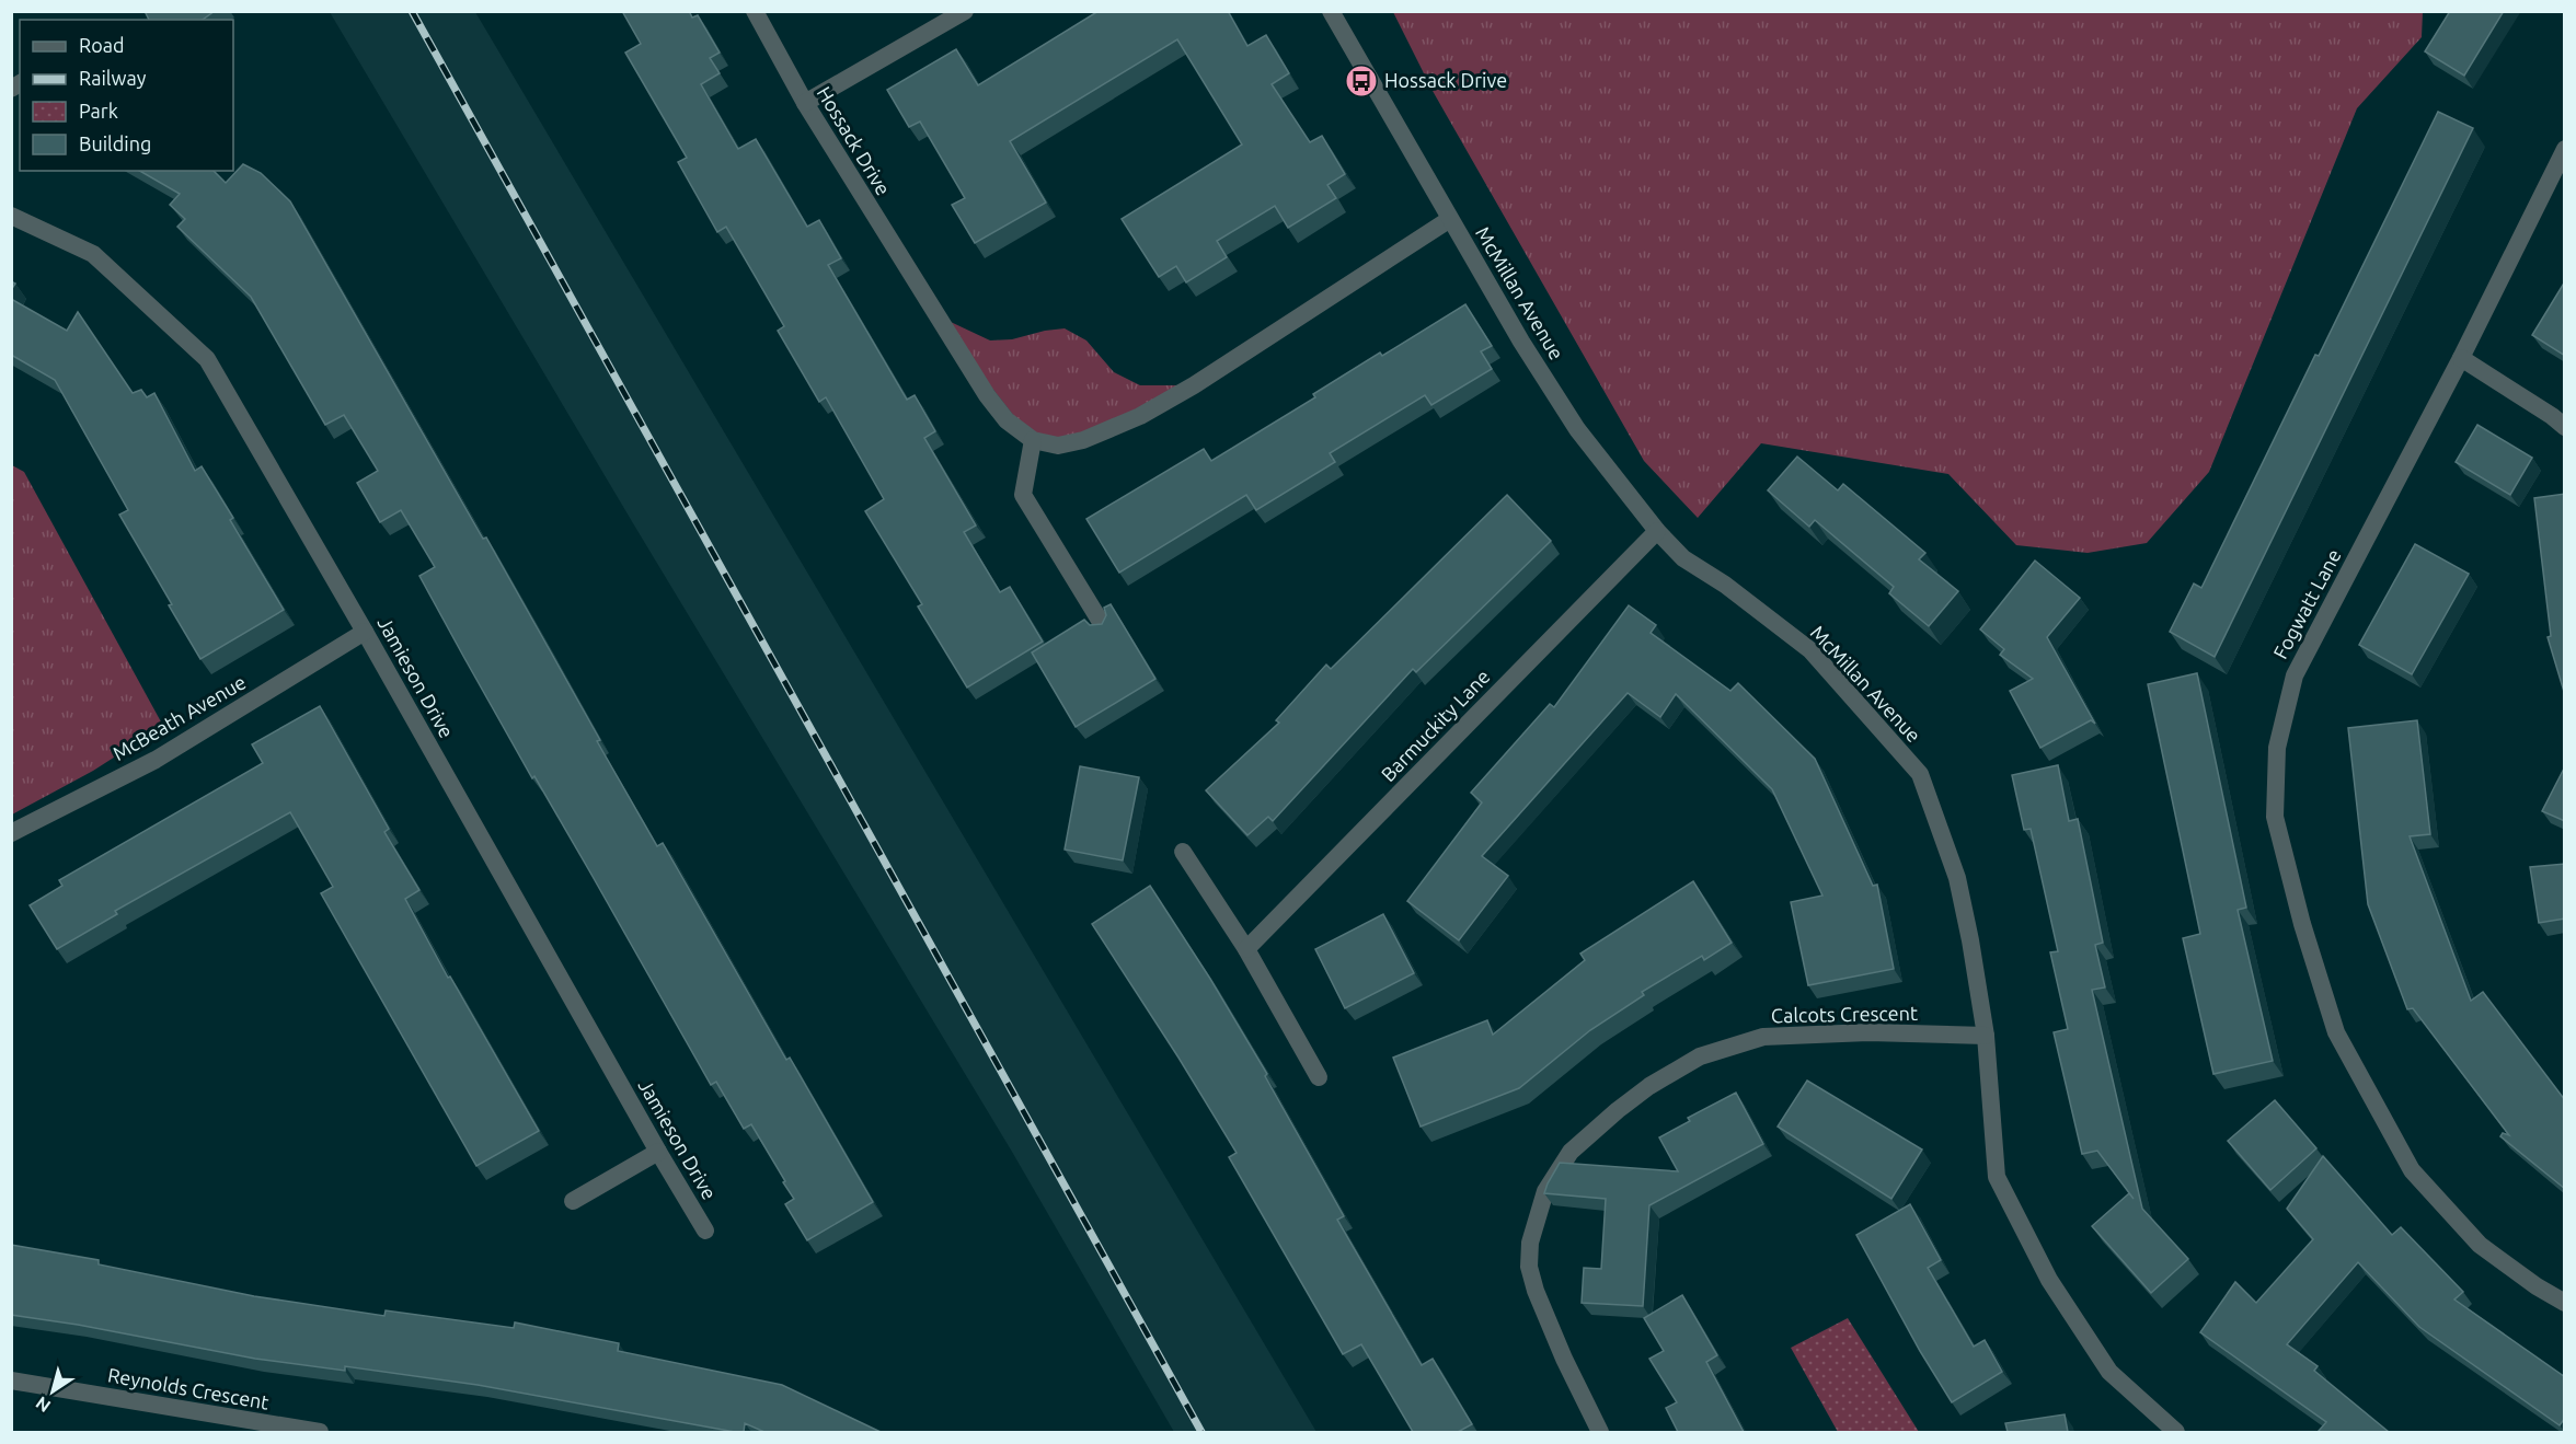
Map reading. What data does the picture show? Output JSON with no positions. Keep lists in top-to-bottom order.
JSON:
{
  "streets": {
    "street": [
      "Hossack Drive",
      "McMillan Avenue",
      "Fogwatt Lane",
      "Jamieson Drive",
      "McBeath Avenue",
      "Barmuckity Lane",
      "Calcots Crescent",
      "Reynolds Crescent"
    ]
  },
  "crossings": [
    ["Hossack Drive", "McMillan Avenue"],
    ["McMillan Avenue", "Barmuckity Lane"],
    ["McMillan Avenue", "Calcots Crescent"],
    ["Jamieson Drive", "McBeath Avenue"]
  ],
  "places": {
    "bus stop": ["Hossack Drive"]
  },
  "legend": [
    "Road",
    "Railway",
    "Park",
    "Building"
  ],
  "north": "bottom left"
}
